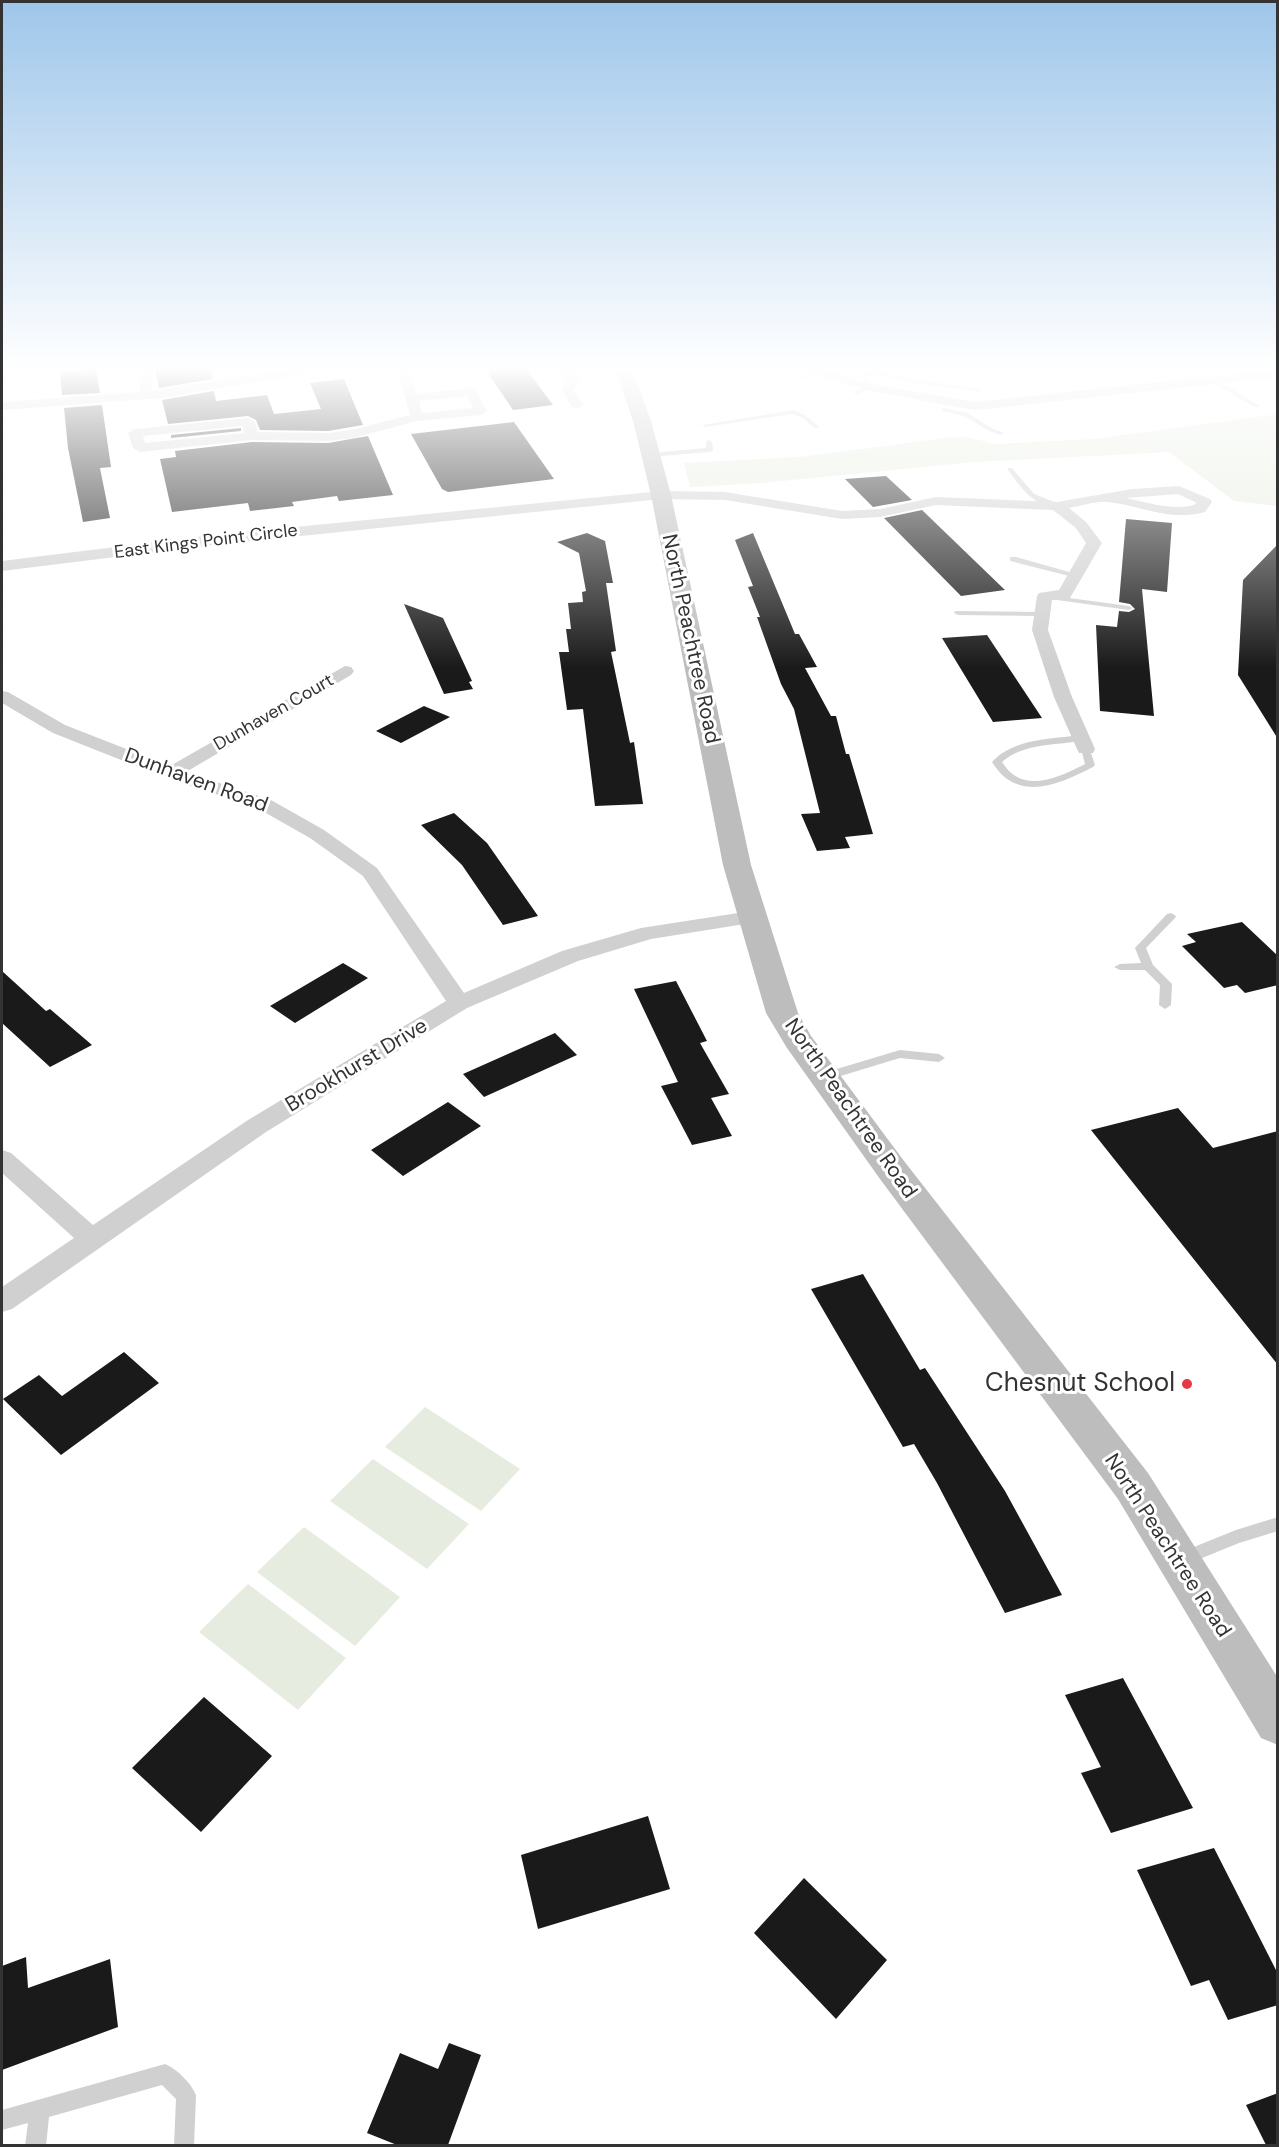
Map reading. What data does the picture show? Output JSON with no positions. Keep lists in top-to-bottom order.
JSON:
{
  "streets": {
    "street": [
      "East Kings Point Circle",
      "North Peachtree Road",
      "Dunhaven Court",
      "Dunhaven Road",
      "Brookhurst Drive"
    ]
  },
  "crossings": [
    ["East Kings Point Circle", "North Peachtree Road"],
    ["North Peachtree Road", "Brookhurst Drive"],
    ["Dunhaven Court", "Dunhaven Road"],
    ["Dunhaven Road", "Brookhurst Drive"]
  ],
  "places": ["Chesnut School"]
}
